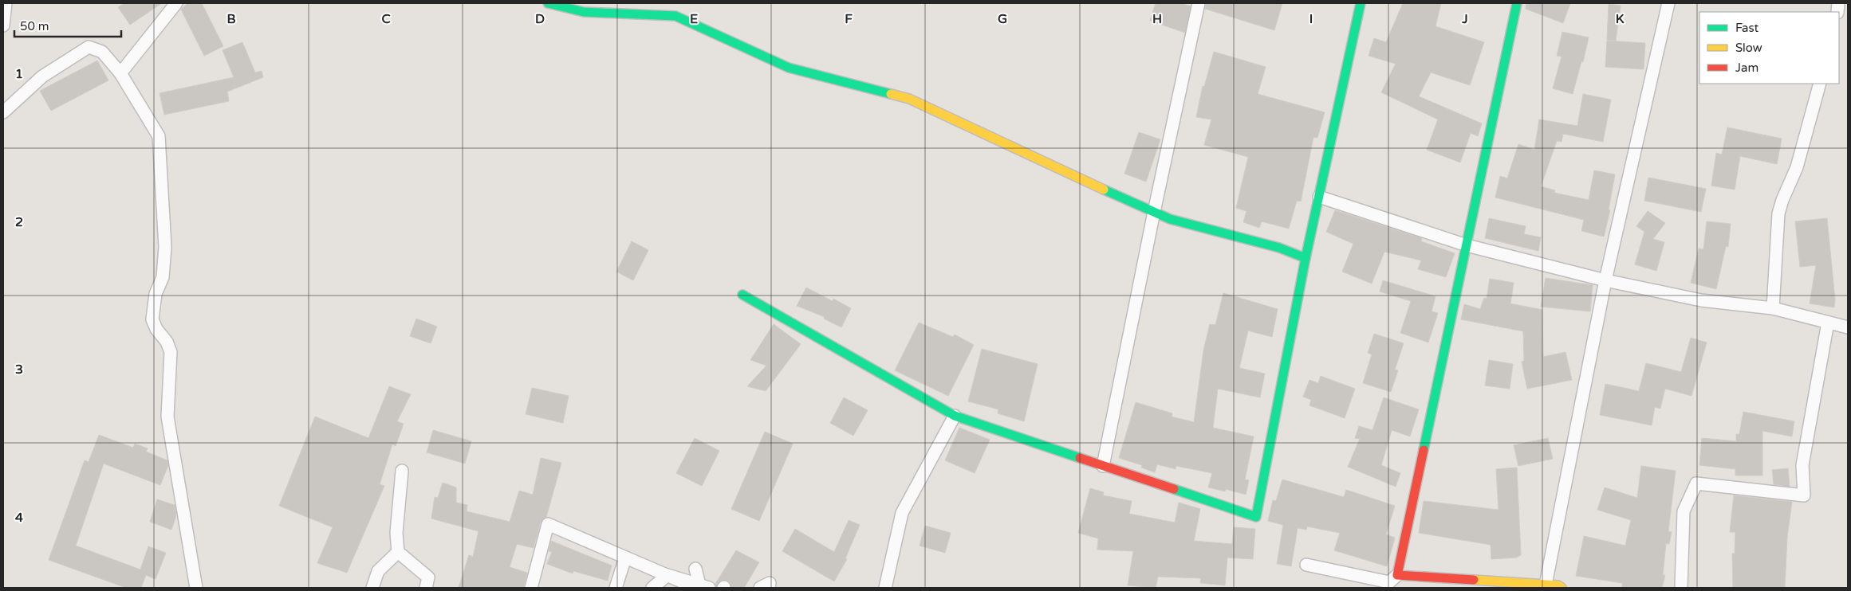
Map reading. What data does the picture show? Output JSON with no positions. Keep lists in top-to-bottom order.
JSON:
{
  "legend": ["Fast", "Slow", "Jam"],
  "scale_bar": "50 m",
  "grid": {
    "columns": [
      "B",
      "C",
      "D",
      "E",
      "F",
      "G",
      "H",
      "I",
      "J",
      "K"
    ],
    "rows": [
      "1",
      "2",
      "3",
      "4"
    ]
  }
}
